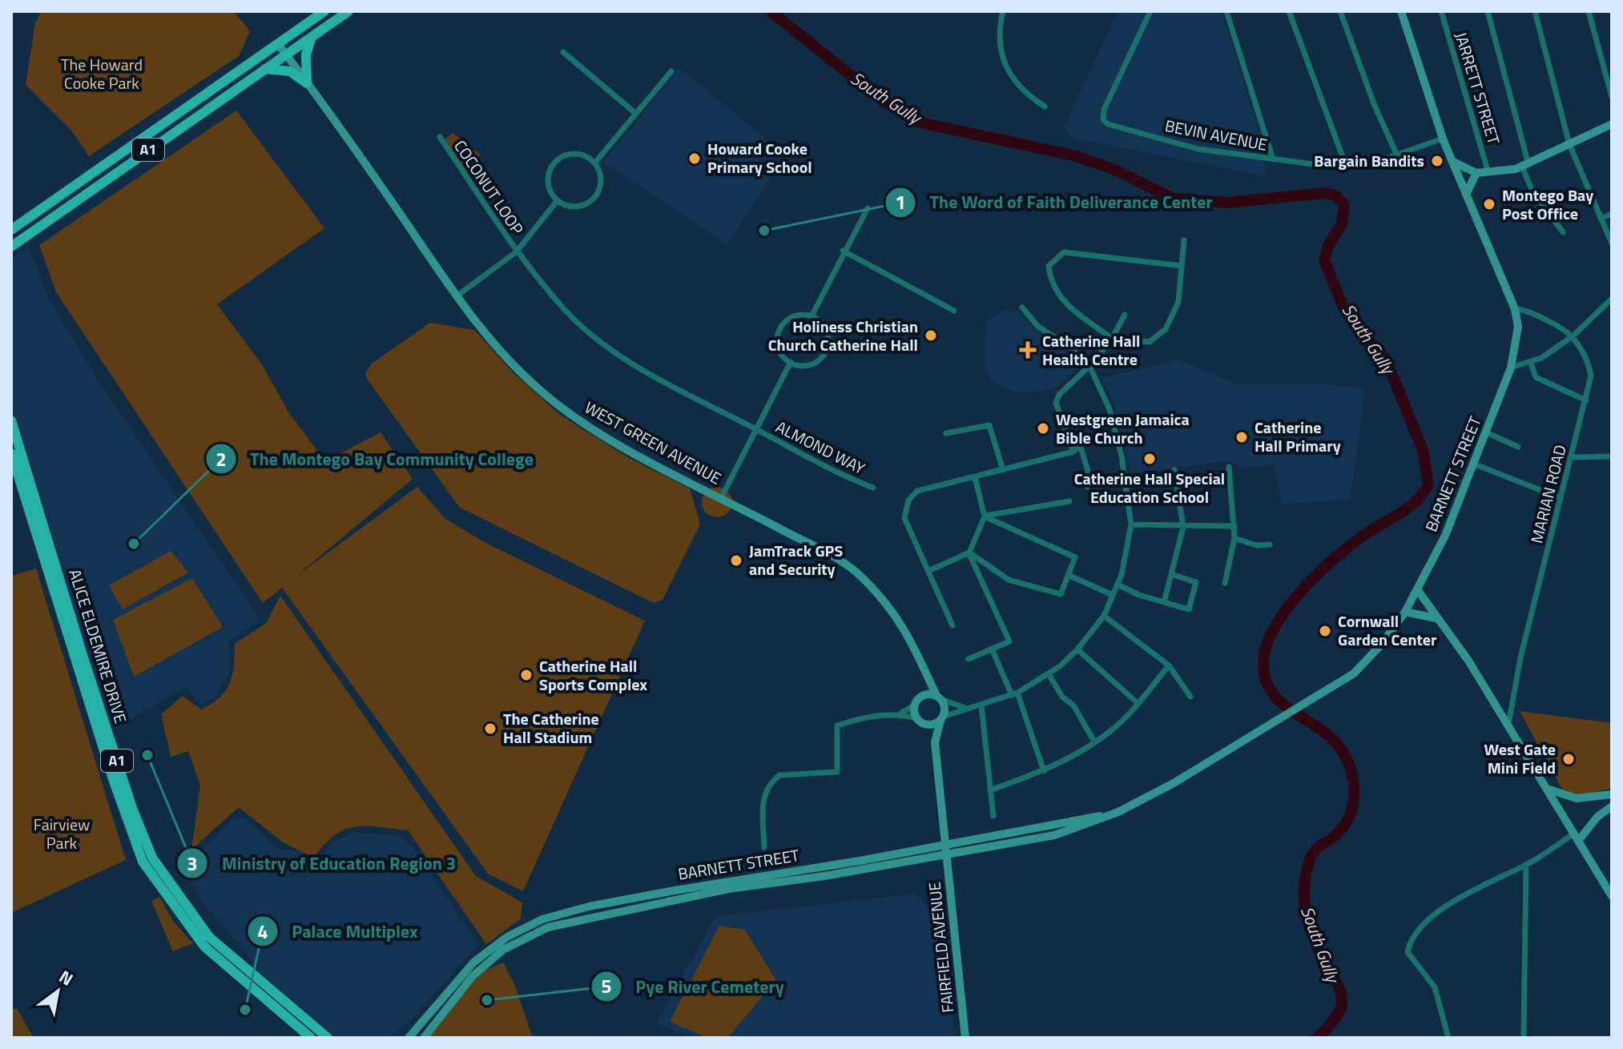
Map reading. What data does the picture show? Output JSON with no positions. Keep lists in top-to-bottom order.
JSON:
{
  "streets": {
    "main road": [
      "A1",
      "WEST GREEN AVENUE",
      "BARNETT STREET",
      "ALICE ELDEMIRE DRIVE",
      "FAIRFIELD AVENUE"
    ],
    "street": [
      "JARRETT STREET",
      "BEVIN AVENUE",
      "COCONUT LOOP",
      "ALMOND WAY",
      "MARIAN ROAD"
    ]
  },
  "crossings": [
    ["BEVIN AVENUE", "BARNETT STREET"],
    ["A1", "WEST GREEN AVENUE"],
    ["COCONUT LOOP", "ALMOND WAY"],
    ["BARNETT STREET", "MARIAN ROAD"],
    ["BARNETT STREET", "FAIRFIELD AVENUE"]
  ],
  "water": ["South Gully"],
  "parks": ["The Howard Cooke Park", "Fairview Park"],
  "places": {
    "other": [
      "Howard Cooke Primary School",
      "Bargain Bandits",
      "Montego Bay Post Office",
      "The Word of Faith Deliverance Center",
      "Holiness Christian Church Catherine Hall",
      "Westgreen Jamaica Bible Church",
      "Catherine Hall Primary",
      "Catherine Hall Special Education School",
      "The Montego Bay Community College",
      "JamTrack GPS and Security",
      "Cornwall Garden Center",
      "Catherine Hall Sports Complex",
      "The Catherine Hall Stadium",
      "Ministry of Education Region 3",
      "West Gate Mini Field",
      "Pye River Cemetery",
      "Palace Multiplex"
    ],
    "health": ["Catherine Hall Health Centre"]
  },
  "north": "top right"
}
